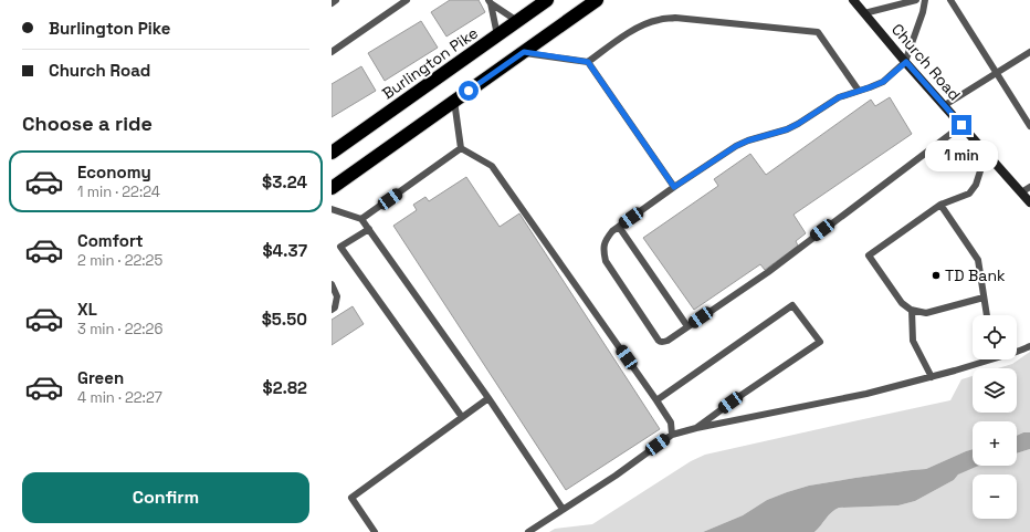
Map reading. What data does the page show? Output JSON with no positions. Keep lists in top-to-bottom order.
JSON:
{
  "streets": {
    "highway": ["Burlington Pike"],
    "main road": ["Church Road"]
  },
  "places": ["TD Bank"],
  "page": {
    "banner": ["Burlington Pike", "Church Road"],
    "heading": "Choose a ride",
    "bubble": "1 min",
    "list": [
      {
        "name": "Economy",
        "note": "1 min · 22:24",
        "value": "$3.24"
      },
      {
        "name": "Comfort",
        "note": "2 min · 22:25",
        "value": "$4.37"
      },
      {
        "name": "XL",
        "note": "3 min · 22:26",
        "value": "$5.50"
      },
      {
        "name": "Green",
        "note": "4 min · 22:27",
        "value": "$2.82"
      }
    ],
    "map_buttons": ["+", "−"],
    "buttons": "Confirm"
  }
}
